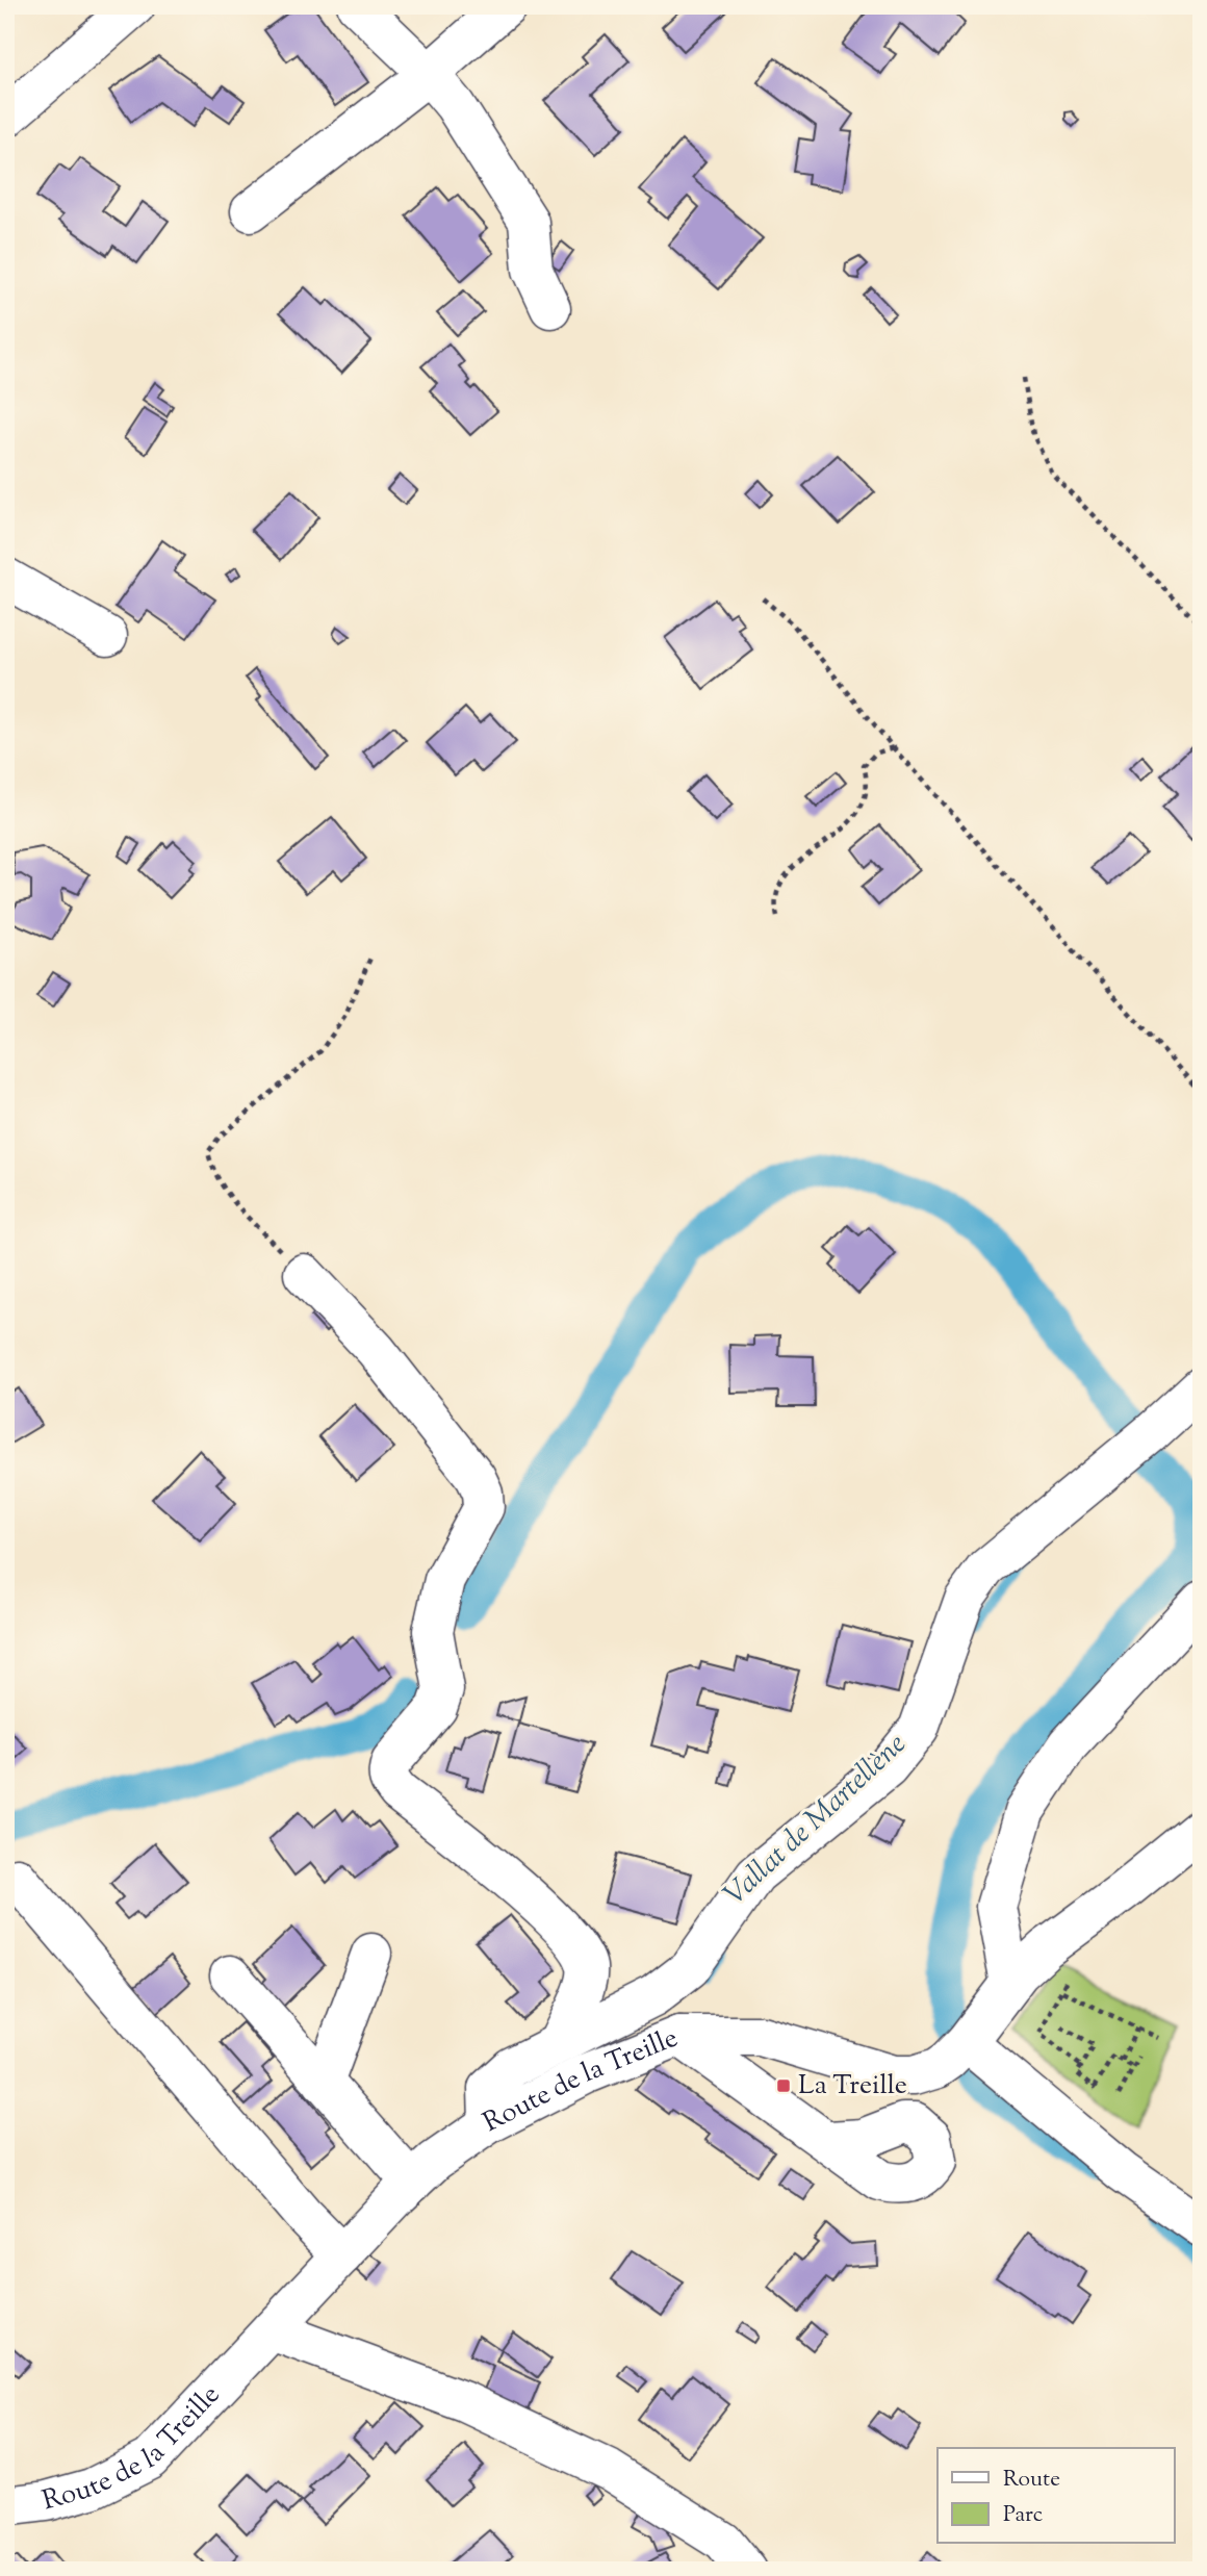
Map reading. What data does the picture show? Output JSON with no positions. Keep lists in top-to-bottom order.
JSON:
{
  "streets": {
    "street": ["Route de la Treille"]
  },
  "water": ["Vallat de Martellène"],
  "places": {
    "transit": ["La Treille"]
  },
  "legend": ["Route", "Parc"]
}
